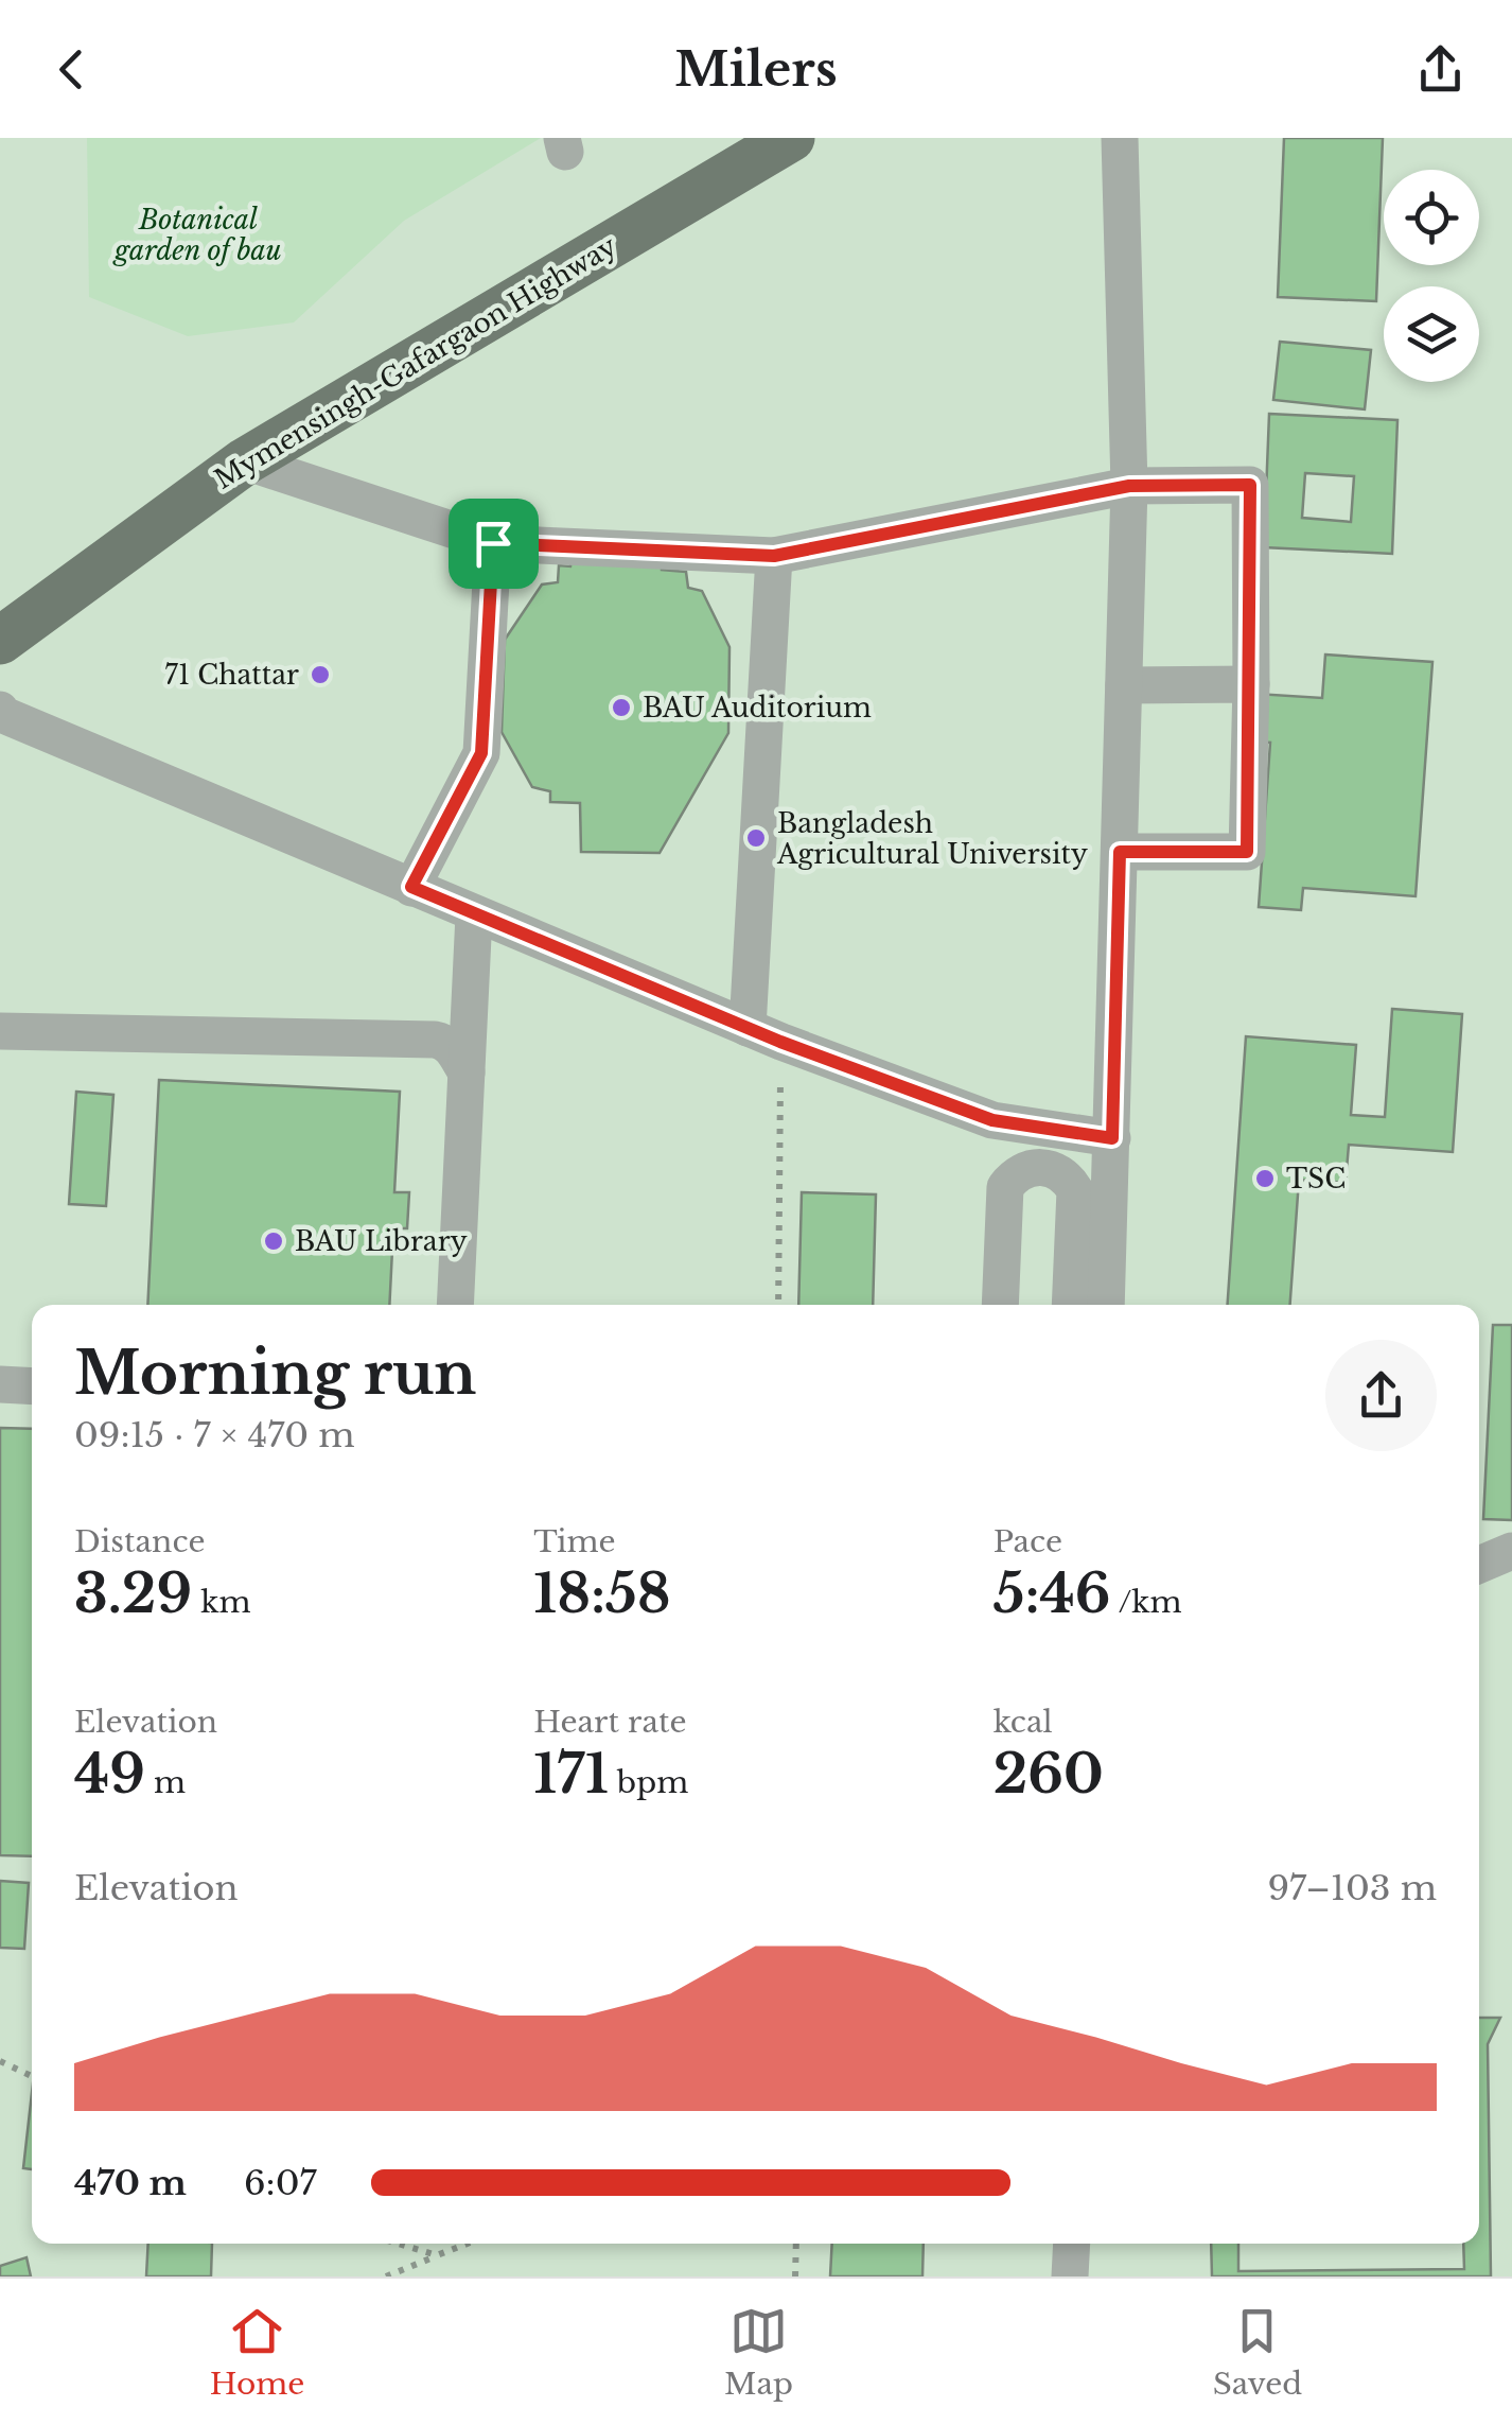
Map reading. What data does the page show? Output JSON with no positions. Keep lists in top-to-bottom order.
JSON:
{
  "streets": {
    "main road": ["Mymensingh-Gafargaon Highway"]
  },
  "parks": ["Botanical garden of bau"],
  "places": [
    "71 Chattar",
    "BAU Auditorium",
    "Bangladesh Agricultural University",
    "TSC",
    "BAU Library"
  ],
  "page": {
    "header": "Milers",
    "heading": ["Morning run", "09:15 · 7 × 470 m"],
    "stats": [
      ["Distance", "3.29 km"],
      ["Time", "18:58"],
      ["Pace", "5:46 /km"],
      ["Elevation", "49 m"],
      ["Heart rate", "171 bpm"],
      ["kcal", "260"]
    ],
    "chart": ["Elevation", "97–103 m"],
    "list": [
      {
        "name": "470 m",
        "note": "6:07"
      }
    ],
    "tabs": ["Home", "Map", "Saved"]
  }
}
